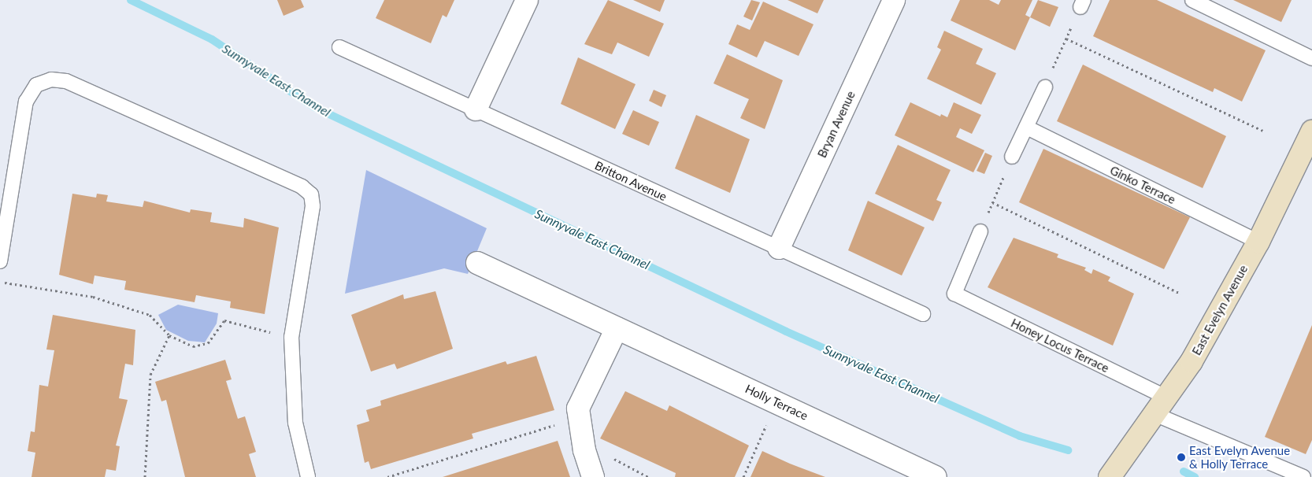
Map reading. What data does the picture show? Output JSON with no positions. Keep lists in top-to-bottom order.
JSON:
{
  "streets": {
    "main road": ["East Evelyn Avenue"],
    "street": ["Bryan Avenue", "Holly Terrace"],
    "lane": ["Britton Avenue", "Ginko Terrace", "Honey Locus Terrace"]
  },
  "crossings": [
    ["Bryan Avenue", "Britton Avenue"],
    ["Ginko Terrace", "East Evelyn Avenue"],
    ["East Evelyn Avenue", "Honey Locus Terrace"]
  ],
  "water": ["Sunnyvale East Channel"],
  "places": ["East Evelyn Avenue & Holly Terrace"]
}
